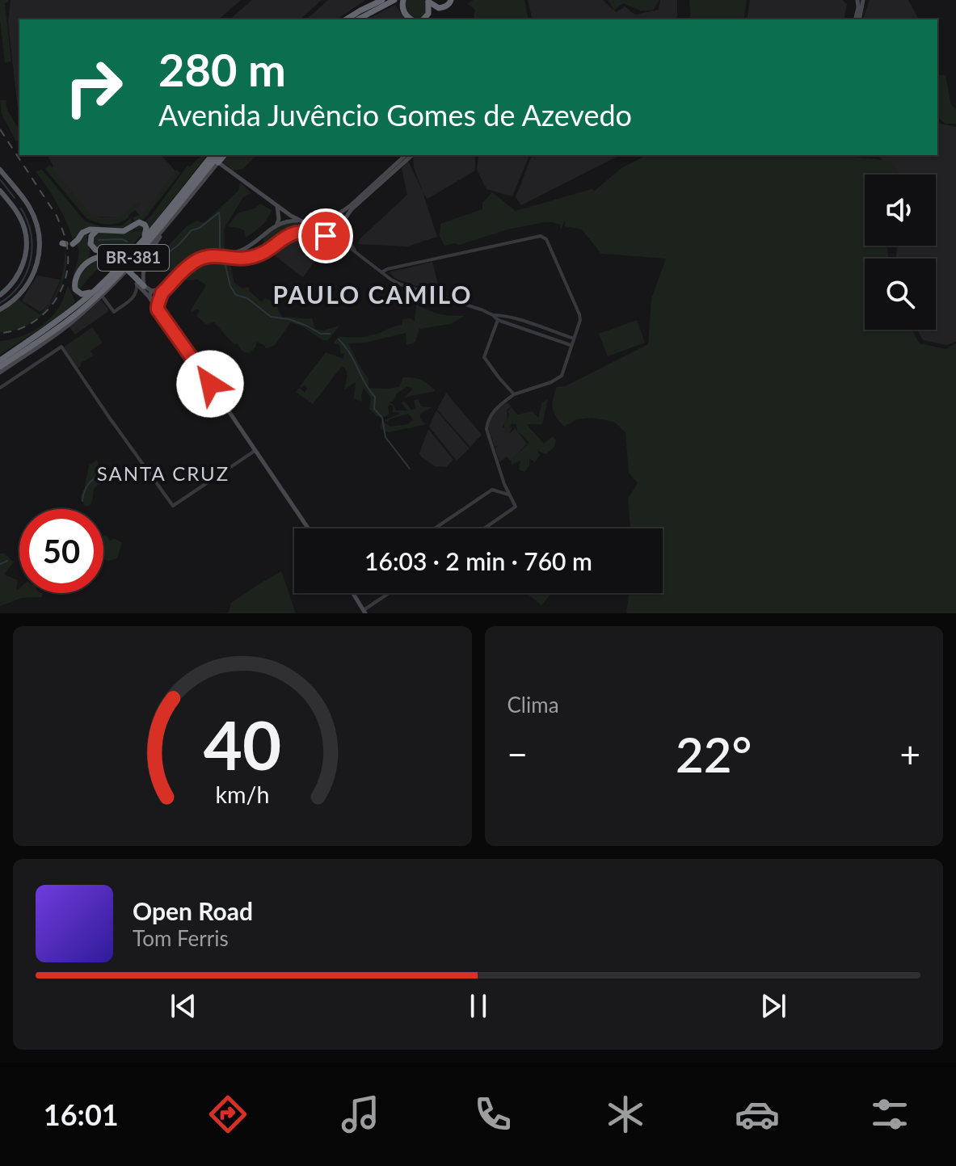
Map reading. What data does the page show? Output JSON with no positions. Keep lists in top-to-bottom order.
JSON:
{
  "streets": {
    "highway": ["BR-381"]
  },
  "districts": ["PAULO CAMILO", "SANTA CRUZ"],
  "page": {
    "turn": ["280 m", "Avenida Juvêncio Gomes de Azevedo"],
    "limit": "50",
    "trip": "16:03 · 2 min · 760 m",
    "tile": "Clima",
    "heat": ["−", "22°", "+"],
    "song": ["Open Road", "Tom Ferris"],
    "tabs": "16:01",
    "gauge": ["40", "km/h"]
  }
}
